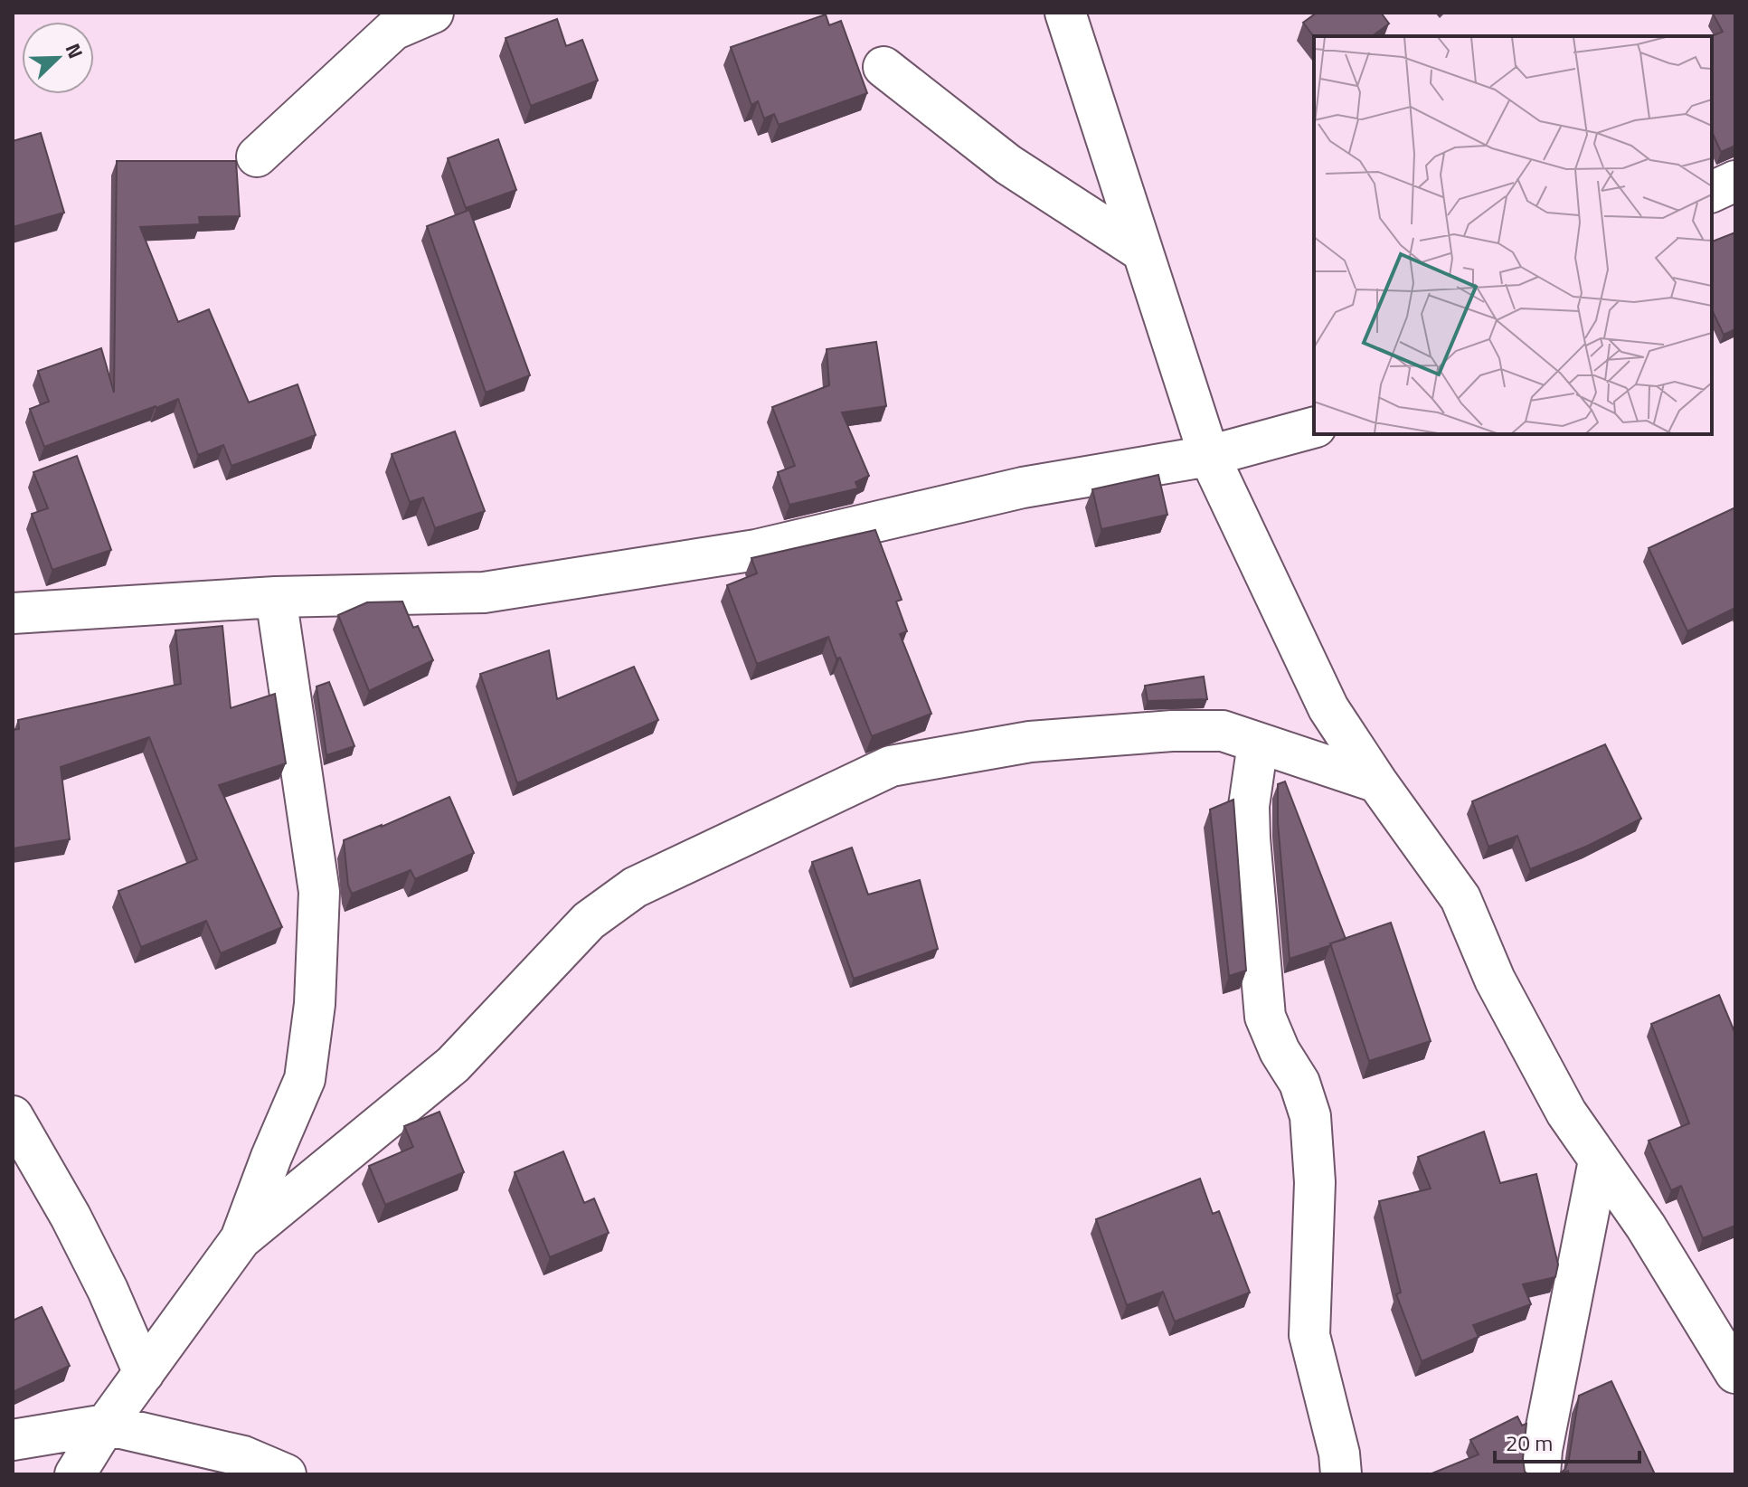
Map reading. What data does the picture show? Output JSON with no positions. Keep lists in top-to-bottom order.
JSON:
{
  "scale_bar": "20 m",
  "north": "top right"
}
